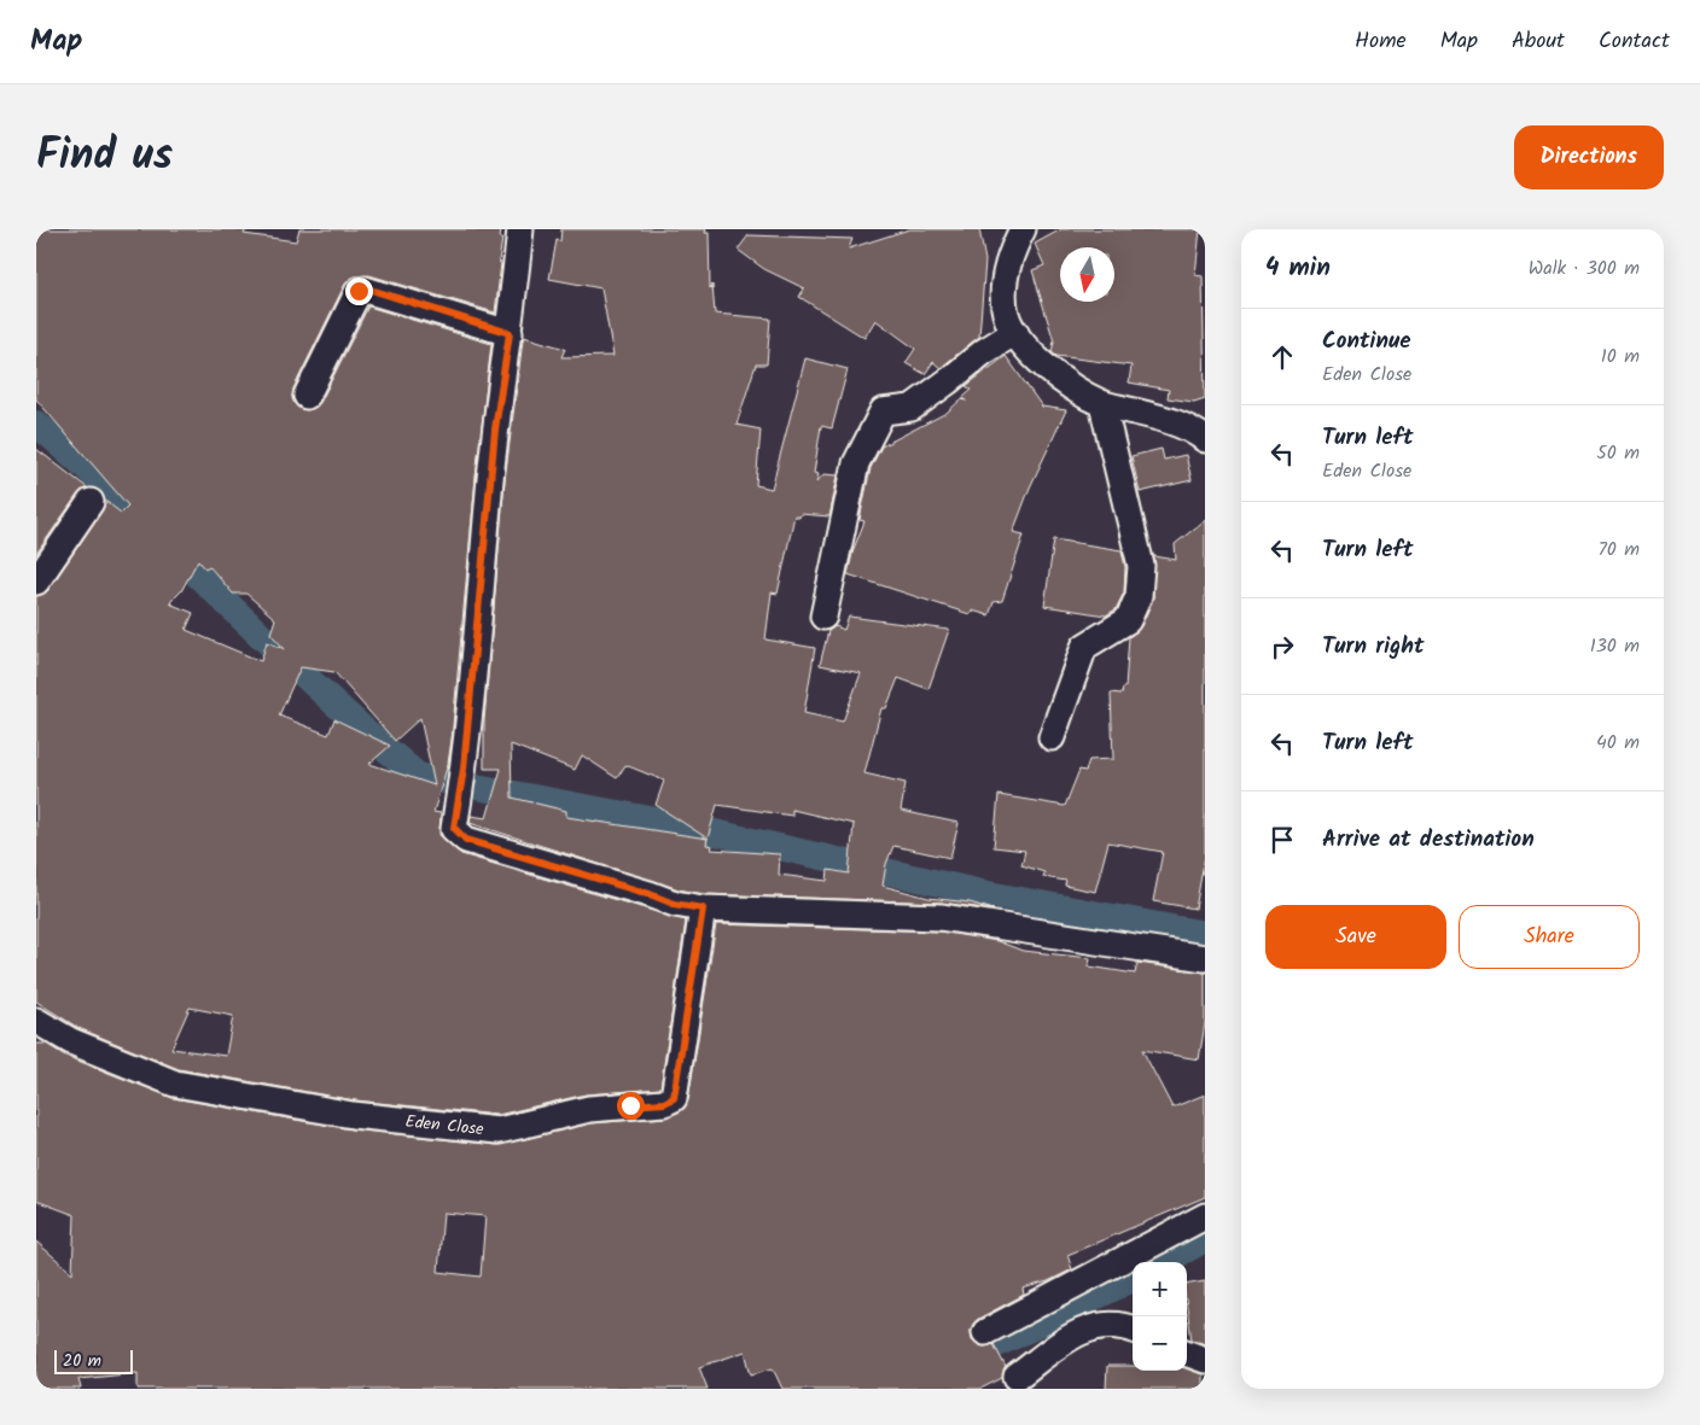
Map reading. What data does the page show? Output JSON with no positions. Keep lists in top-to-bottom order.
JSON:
{
  "streets": {
    "street": ["Eden Close"]
  },
  "scale_bar": "20 m",
  "north": "bottom",
  "page": {
    "header": "Map",
    "nav": [
      "Home",
      "Map",
      "About",
      "Contact"
    ],
    "title": "Find us",
    "buttons": [
      "Directions",
      ["Save", "Share"]
    ],
    "heading": ["4 min", "Walk · 300 m"],
    "list": [
      ["Continue", "Eden Close", "10 m"],
      ["Turn left", "Eden Close", "50 m"],
      ["Turn left", "70 m"],
      ["Turn right", "130 m"],
      ["Turn left", "40 m"],
      "Arrive at destination"
    ],
    "map_buttons": ["+", "−"],
    "scale": "20 m"
  }
}
